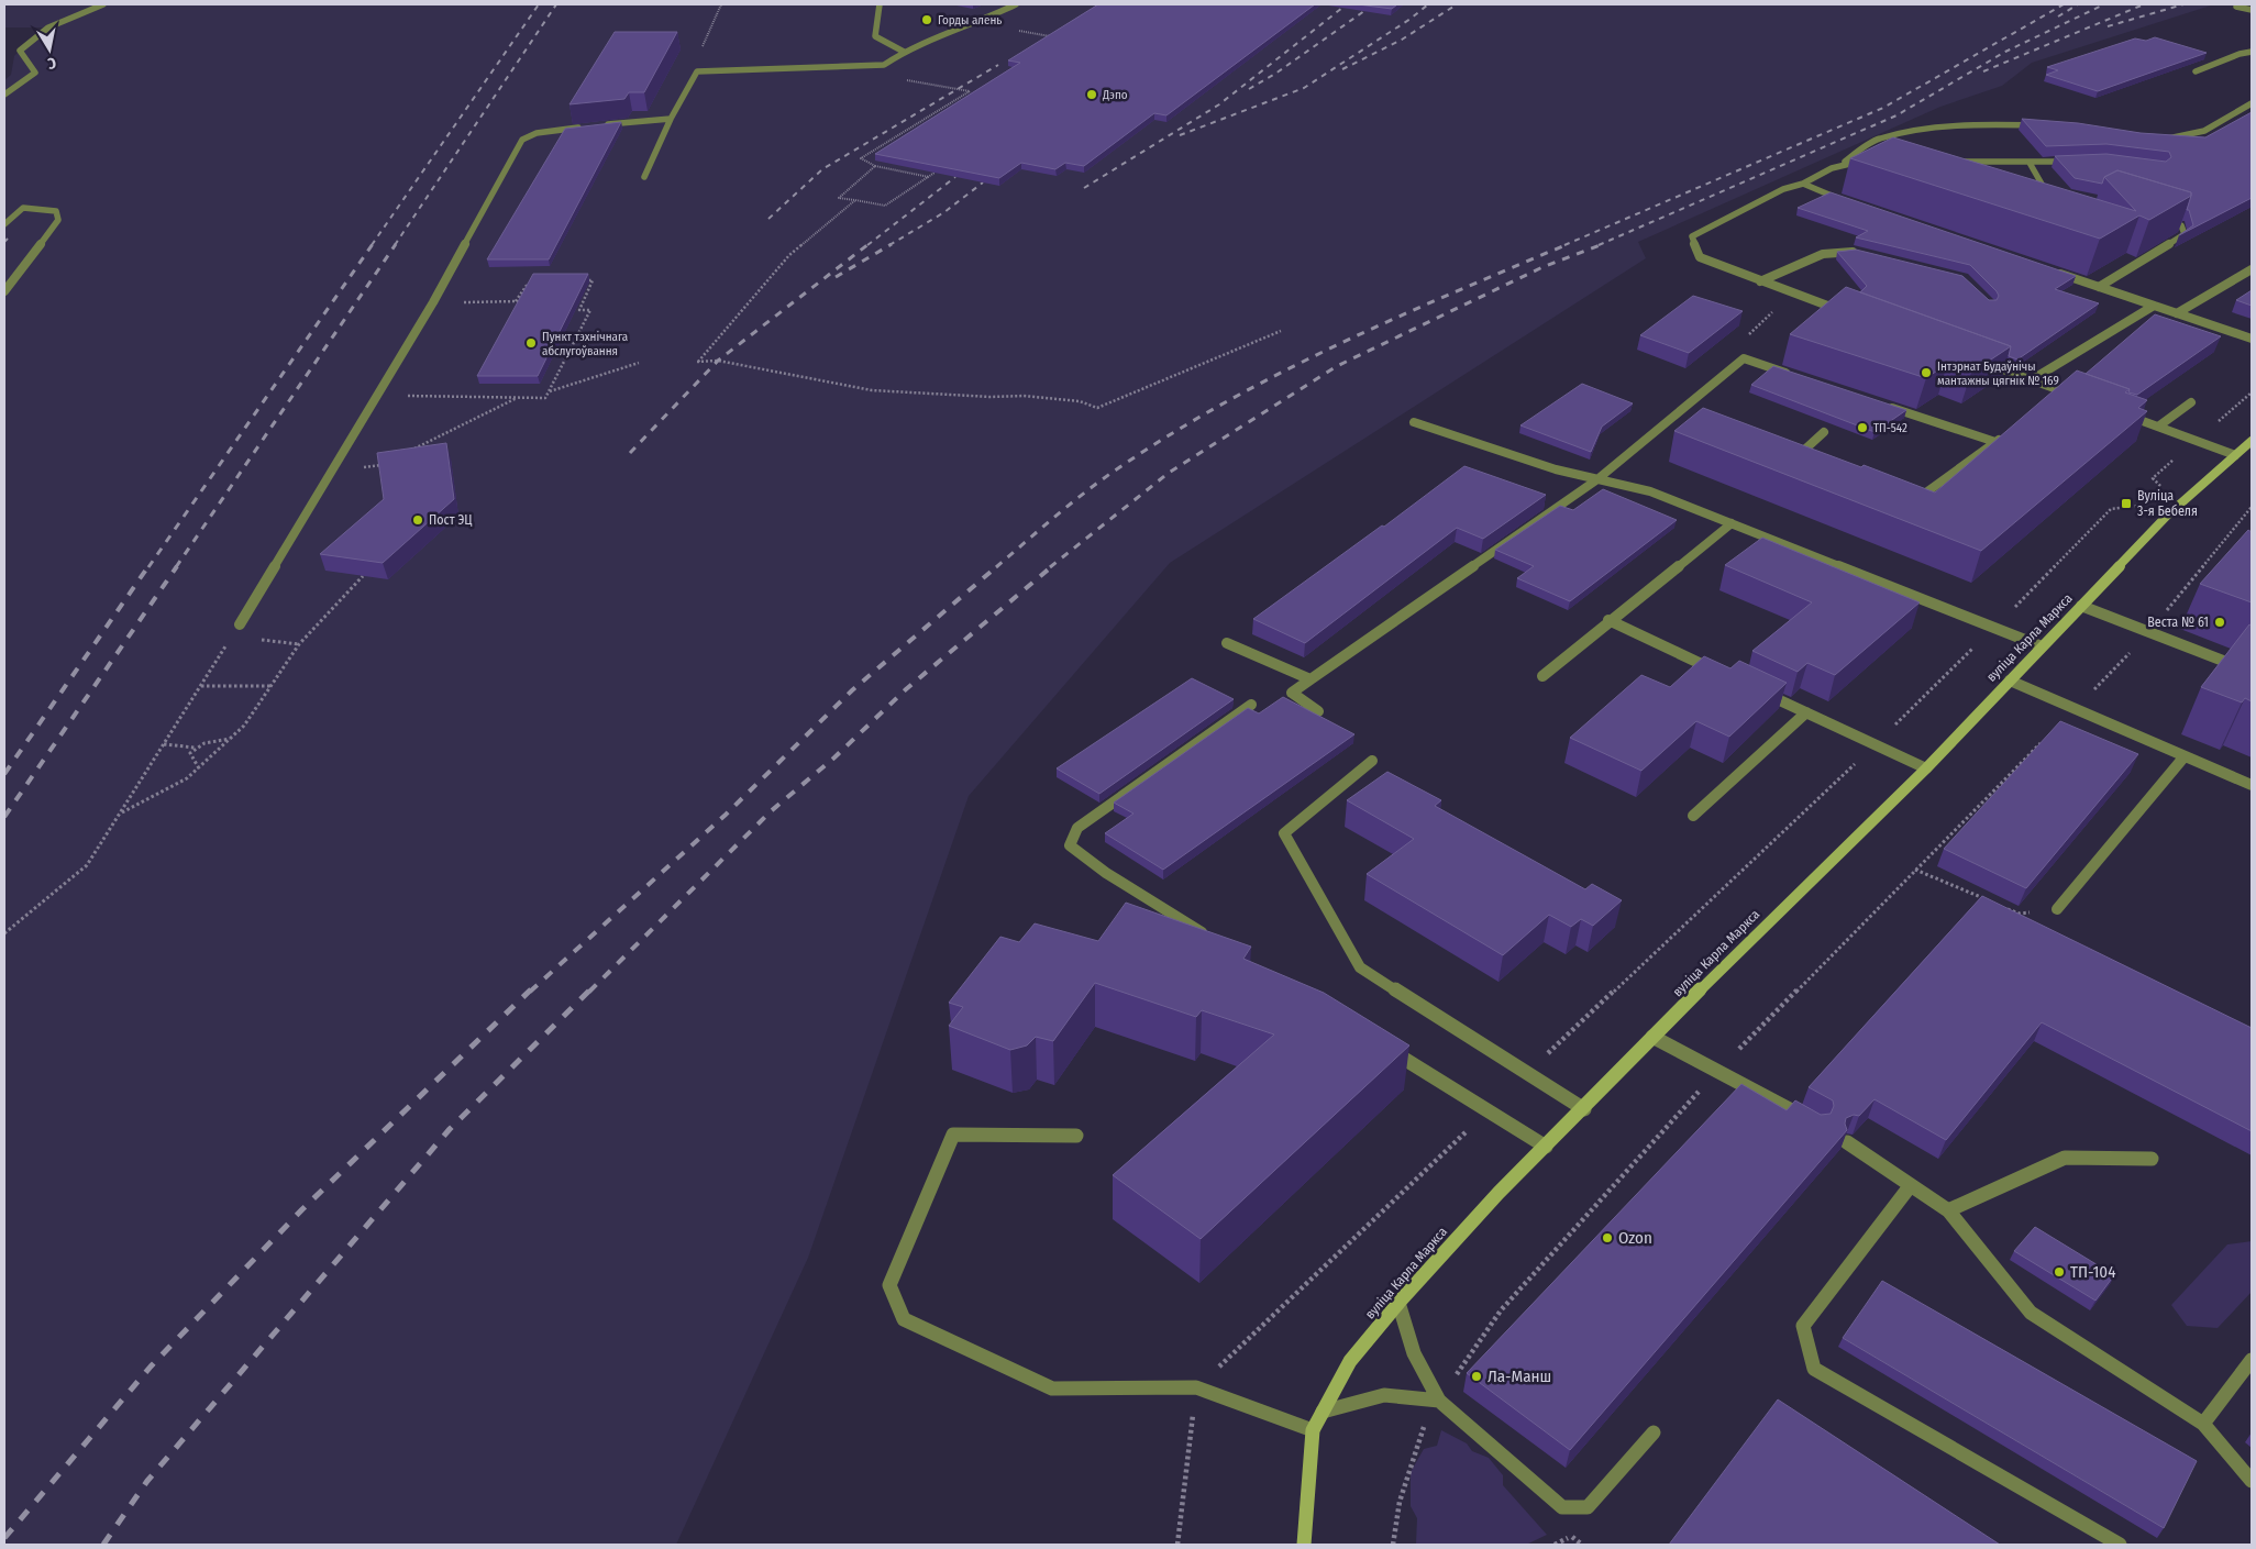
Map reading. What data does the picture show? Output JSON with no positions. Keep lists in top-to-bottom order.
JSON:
{
  "streets": {
    "main road": ["вуліца Карла Маркса"]
  },
  "places": {
    "other": [
      "Горды алень",
      "Дэпо",
      "Пункт тэхнічнага абслугоўвання",
      "Інтэрнат Будаўнічы мантажны цягнік № 169",
      "ТП-542",
      "Пост ЭЦ",
      "Веста № 61",
      "Ozon",
      "ТП-104",
      "Ла-Манш"
    ],
    "transit": ["Вуліца 3-я Бебеля"]
  },
  "north": "bottom"
}
